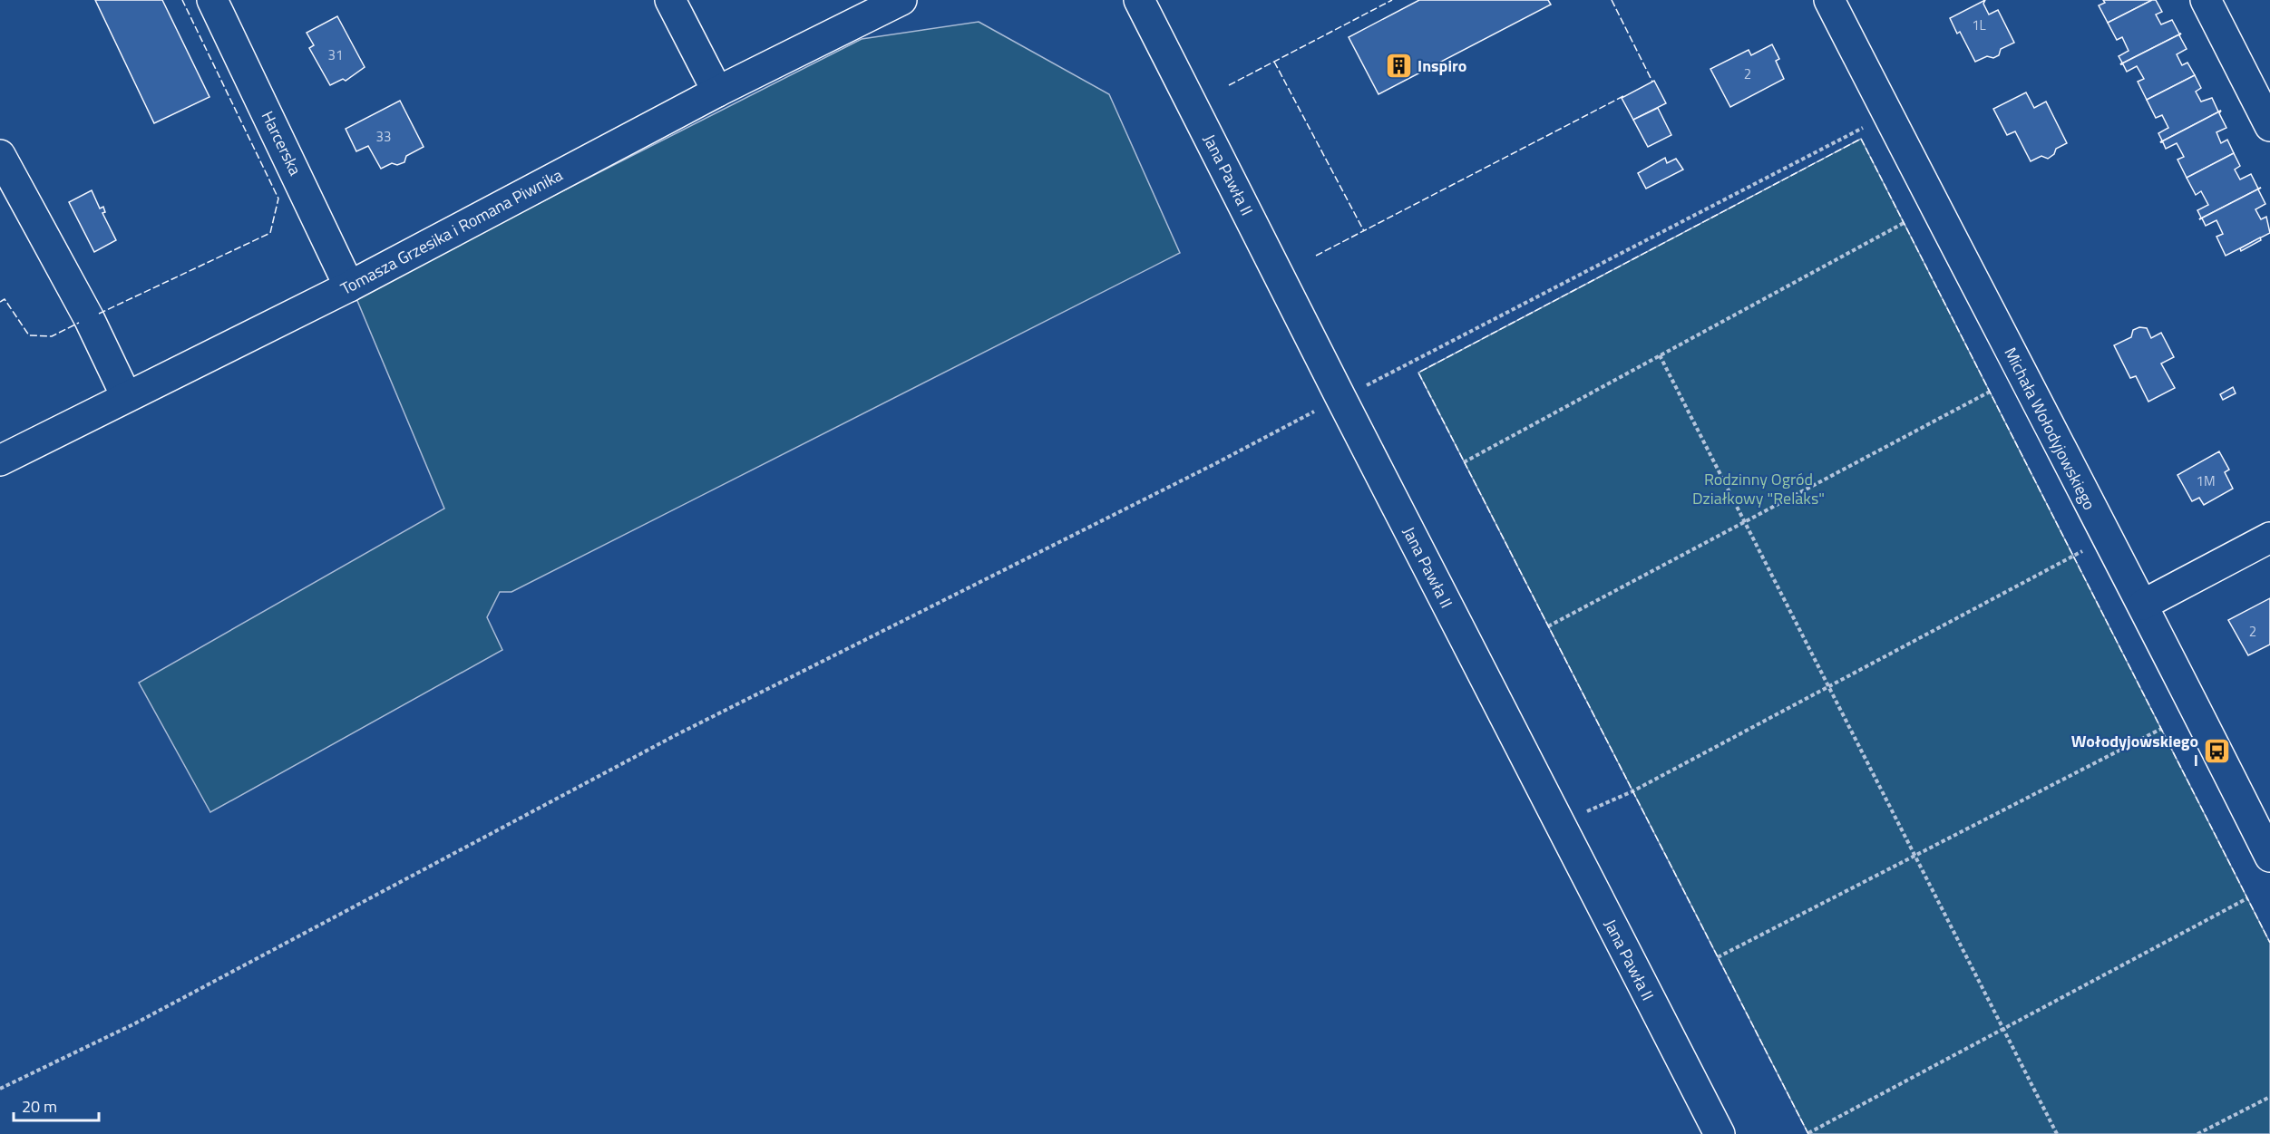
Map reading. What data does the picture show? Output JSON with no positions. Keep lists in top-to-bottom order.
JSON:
{
  "streets": {
    "street": [
      "Harcerska",
      "Jana Pawła II",
      "Tomasza Grzesika i Romana Piwnika",
      "Michała Wołodyjowskiego"
    ]
  },
  "crossings": [
    ["Harcerska", "Tomasza Grzesika i Romana Piwnika"]
  ],
  "parks": ["Rodzinny Ogród Działkowy \"Relaks\""],
  "places": {
    "building": ["Inspiro"],
    "bus stop": ["Wołodyjowskiego I"]
  },
  "house_numbers": [
    "1L",
    "31",
    "2",
    "33",
    "1M",
    "2"
  ],
  "scale_bar": "20 m"
}
